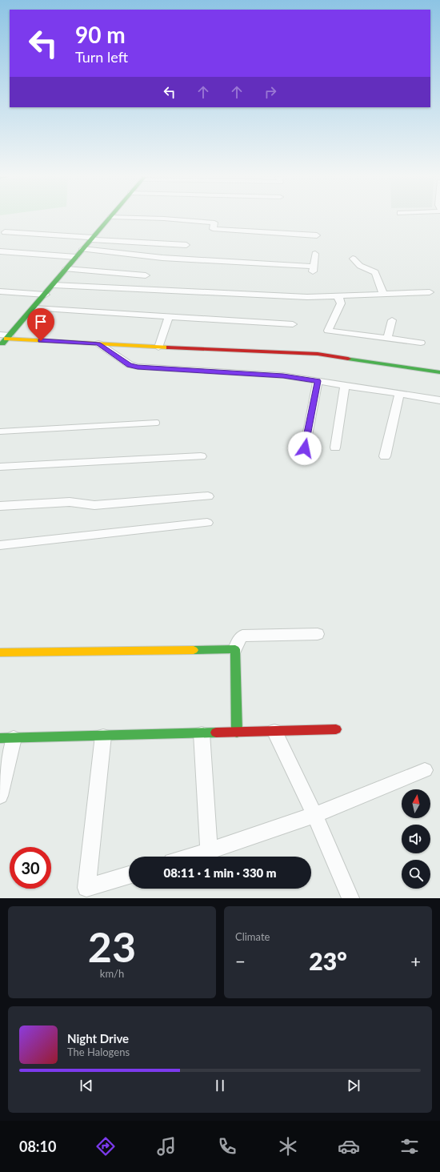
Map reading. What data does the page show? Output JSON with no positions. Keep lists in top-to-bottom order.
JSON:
{
  "north": "top",
  "page": {
    "turn": ["90 m", "Turn left"],
    "limit": "30",
    "trip": "08:11 · 1 min · 330 m",
    "tile": [
      ["23", "km/h"],
      "Climate"
    ],
    "heat": ["−", "23°", "+"],
    "song": ["Night Drive", "The Halogens"],
    "tabs": "08:10"
  }
}
